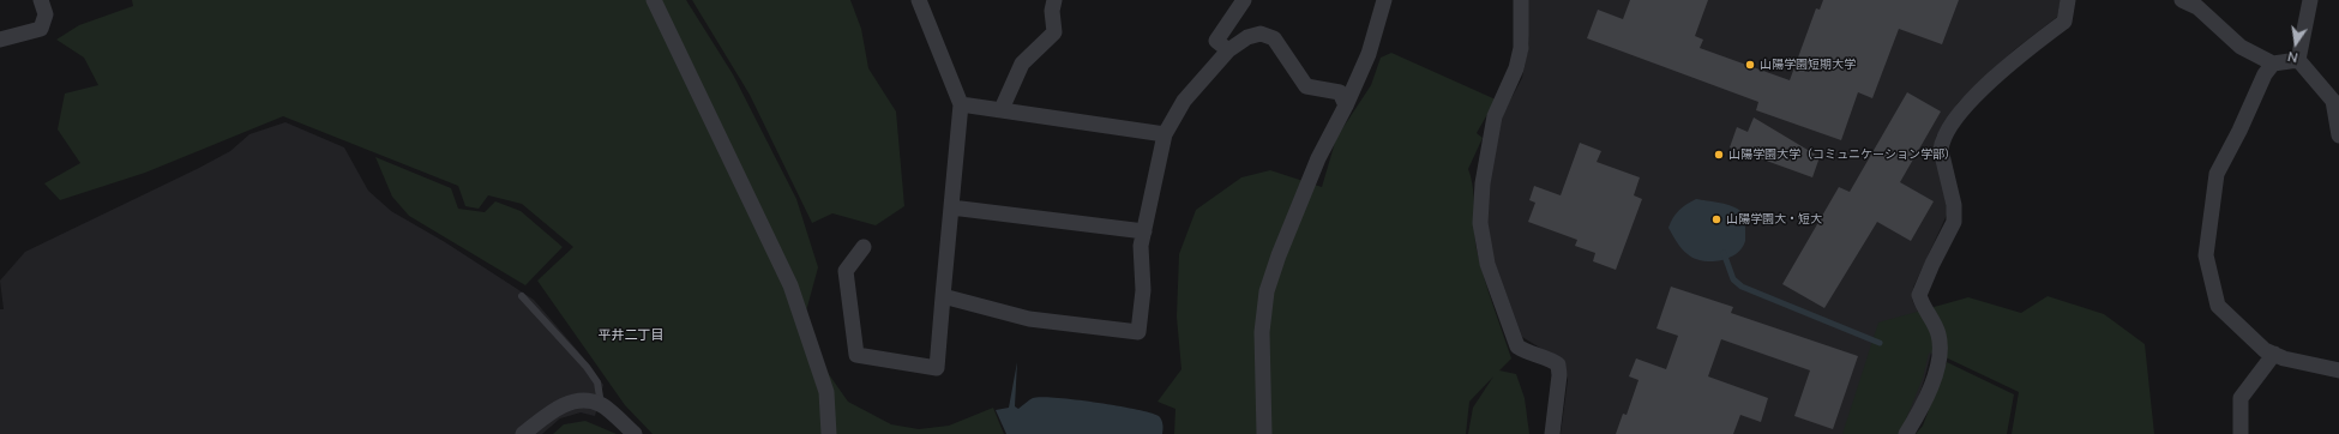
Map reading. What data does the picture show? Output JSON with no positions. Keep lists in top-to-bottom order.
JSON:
{
  "districts": ["平井二丁目"],
  "places": ["山陽学園短期大学", "山陽学園大学（コミュニケーション学部）", "山陽学園大・短大"],
  "north": "bottom"
}
